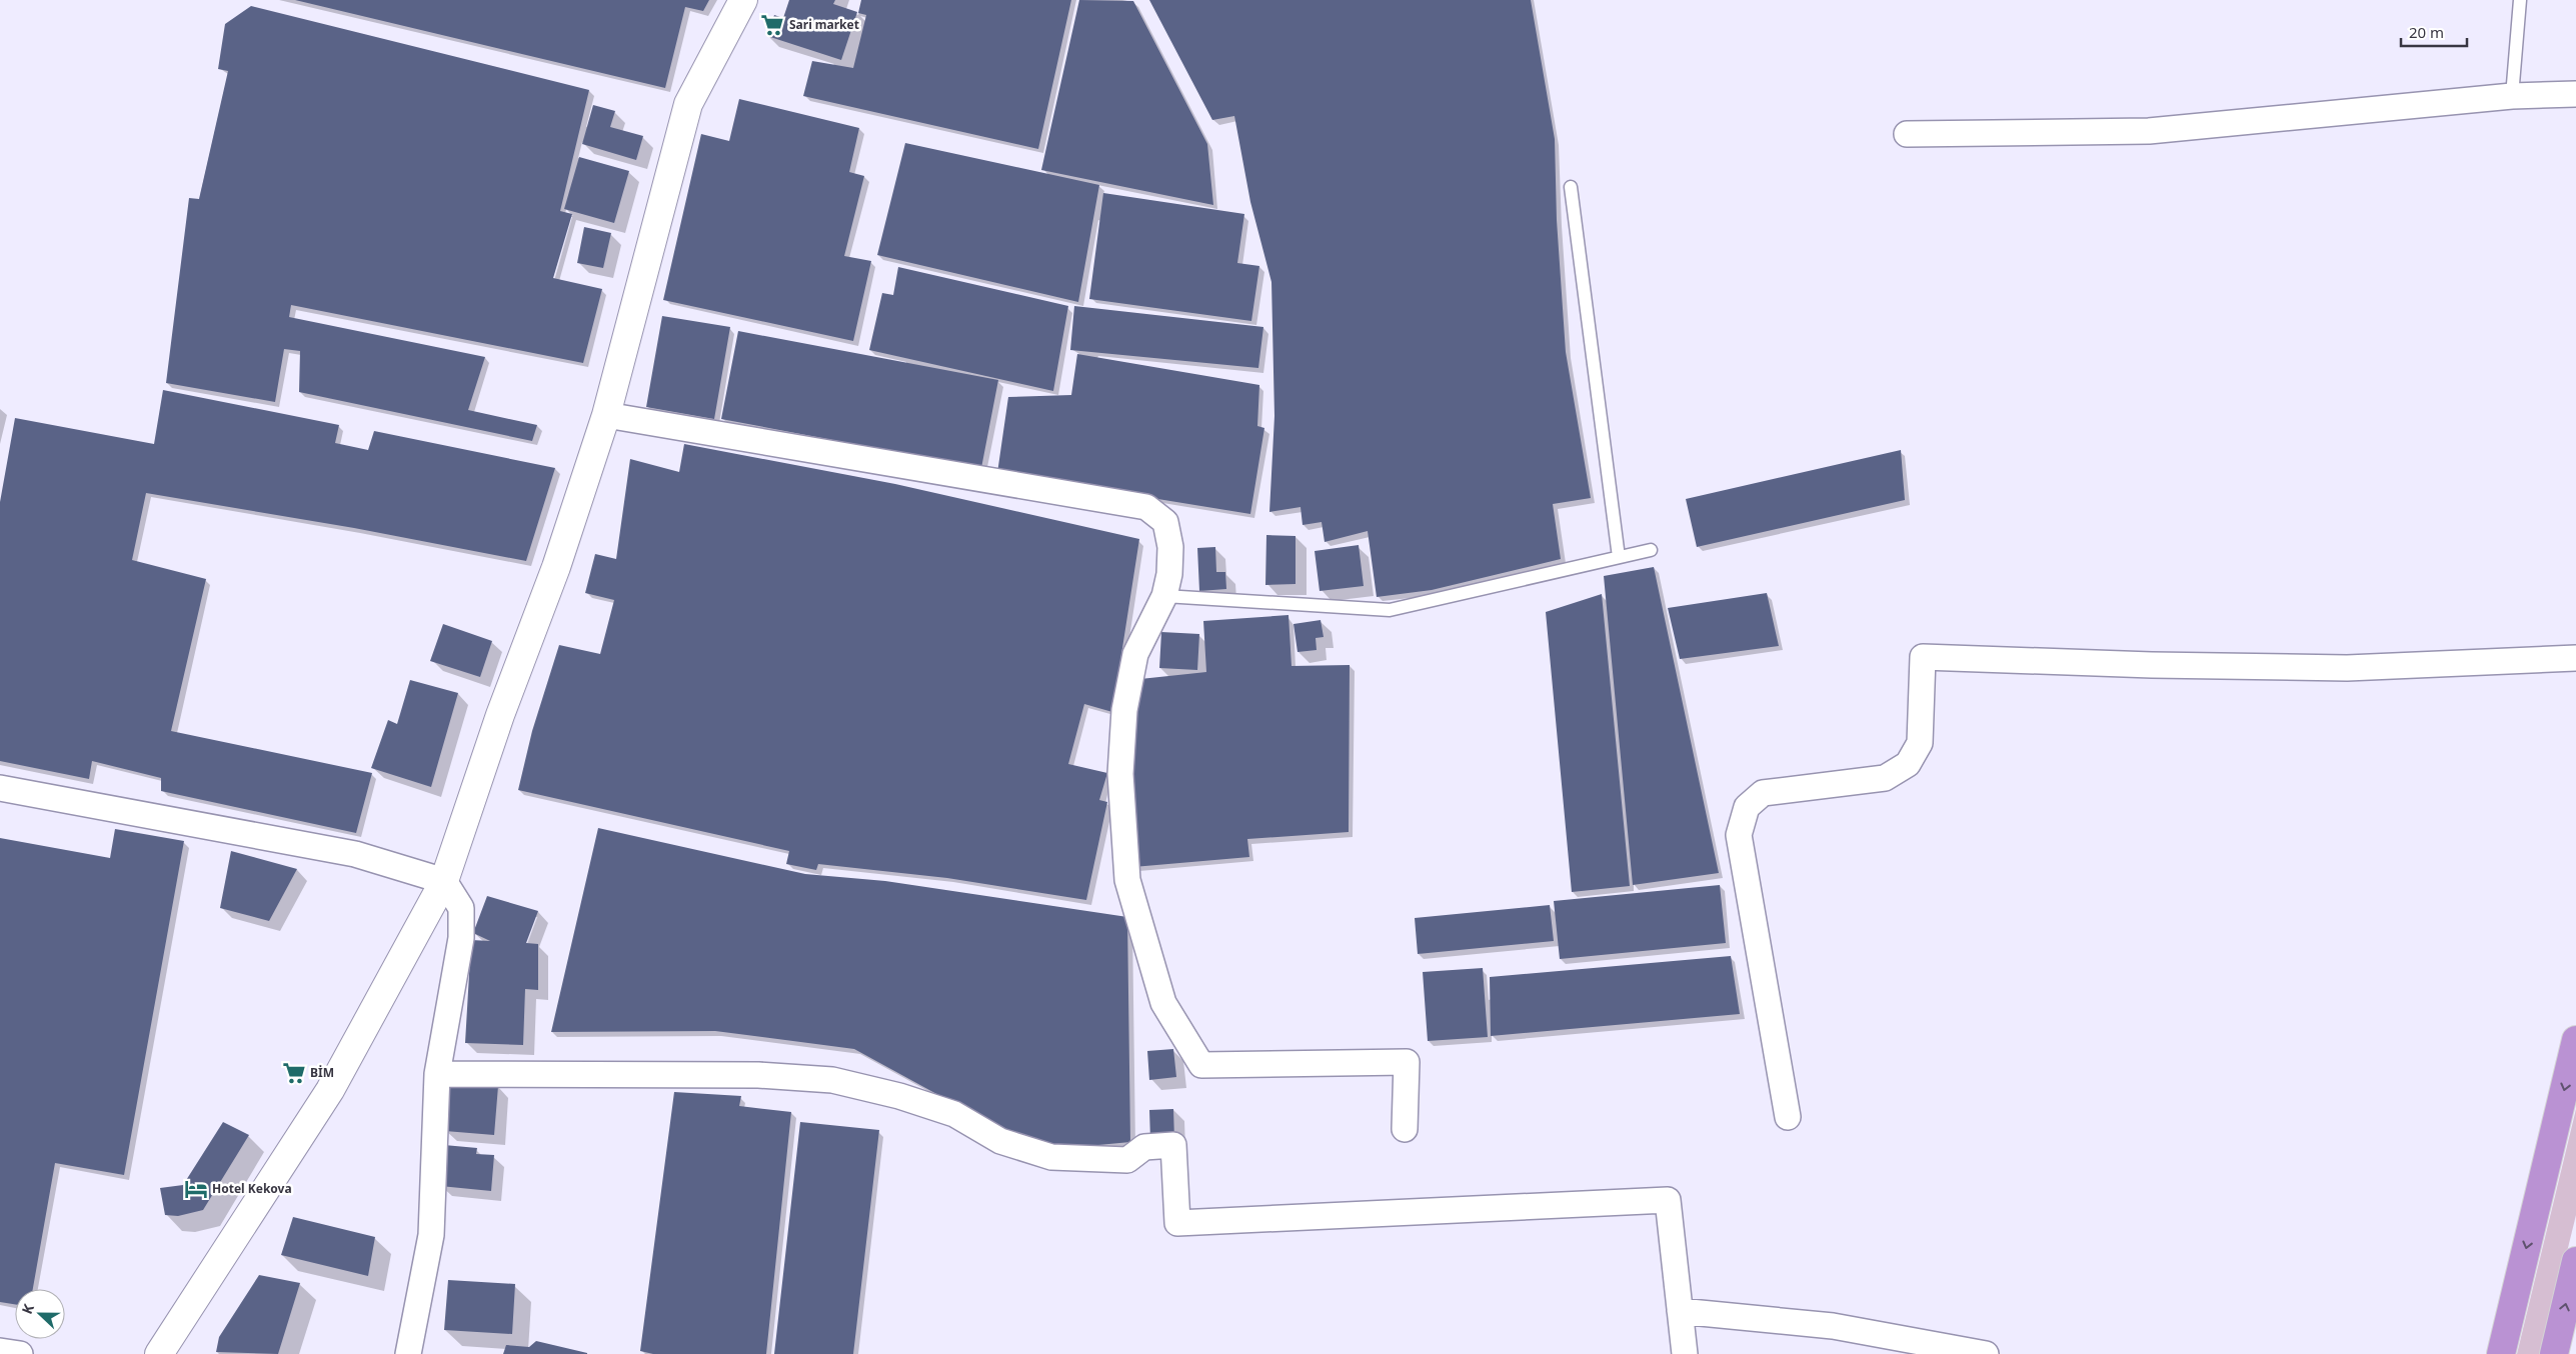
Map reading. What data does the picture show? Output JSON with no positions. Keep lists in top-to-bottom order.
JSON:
{
  "places": {
    "supermarket": ["Sari market", "BİM"],
    "hotel": ["Hotel Kekova"]
  },
  "scale_bar": "20 m",
  "north": "left"
}
